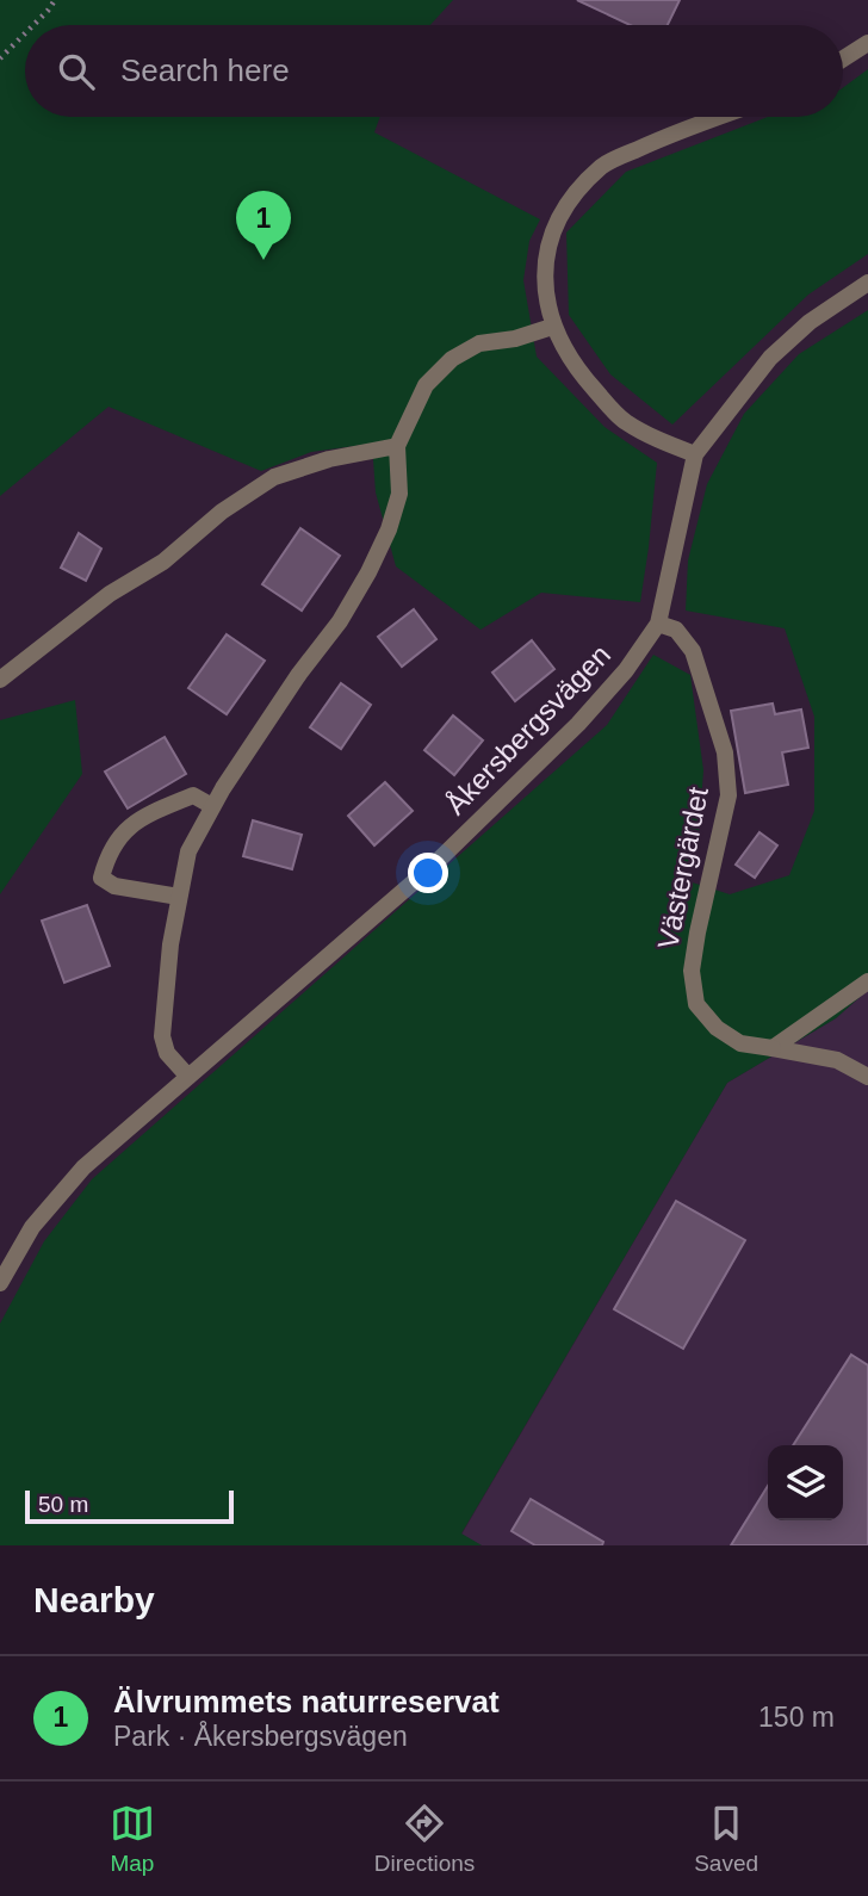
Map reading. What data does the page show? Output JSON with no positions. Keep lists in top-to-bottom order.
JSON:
{
  "streets": {
    "street": ["Åkersbergsvägen", "Västergärdet"]
  },
  "crossings": [
    ["Åkersbergsvägen", "Västergärdet"]
  ],
  "scale_bar": "50 m",
  "page": {
    "search": "Search here",
    "pins": "1",
    "scale": "50 m",
    "heading": "Nearby",
    "list": [
      {
        "mark": "1",
        "name": "Älvrummets naturreservat",
        "note": "Park · Åkersbergsvägen",
        "value": "150 m"
      }
    ],
    "nav": ["Map", "Directions", "Saved"]
  }
}
